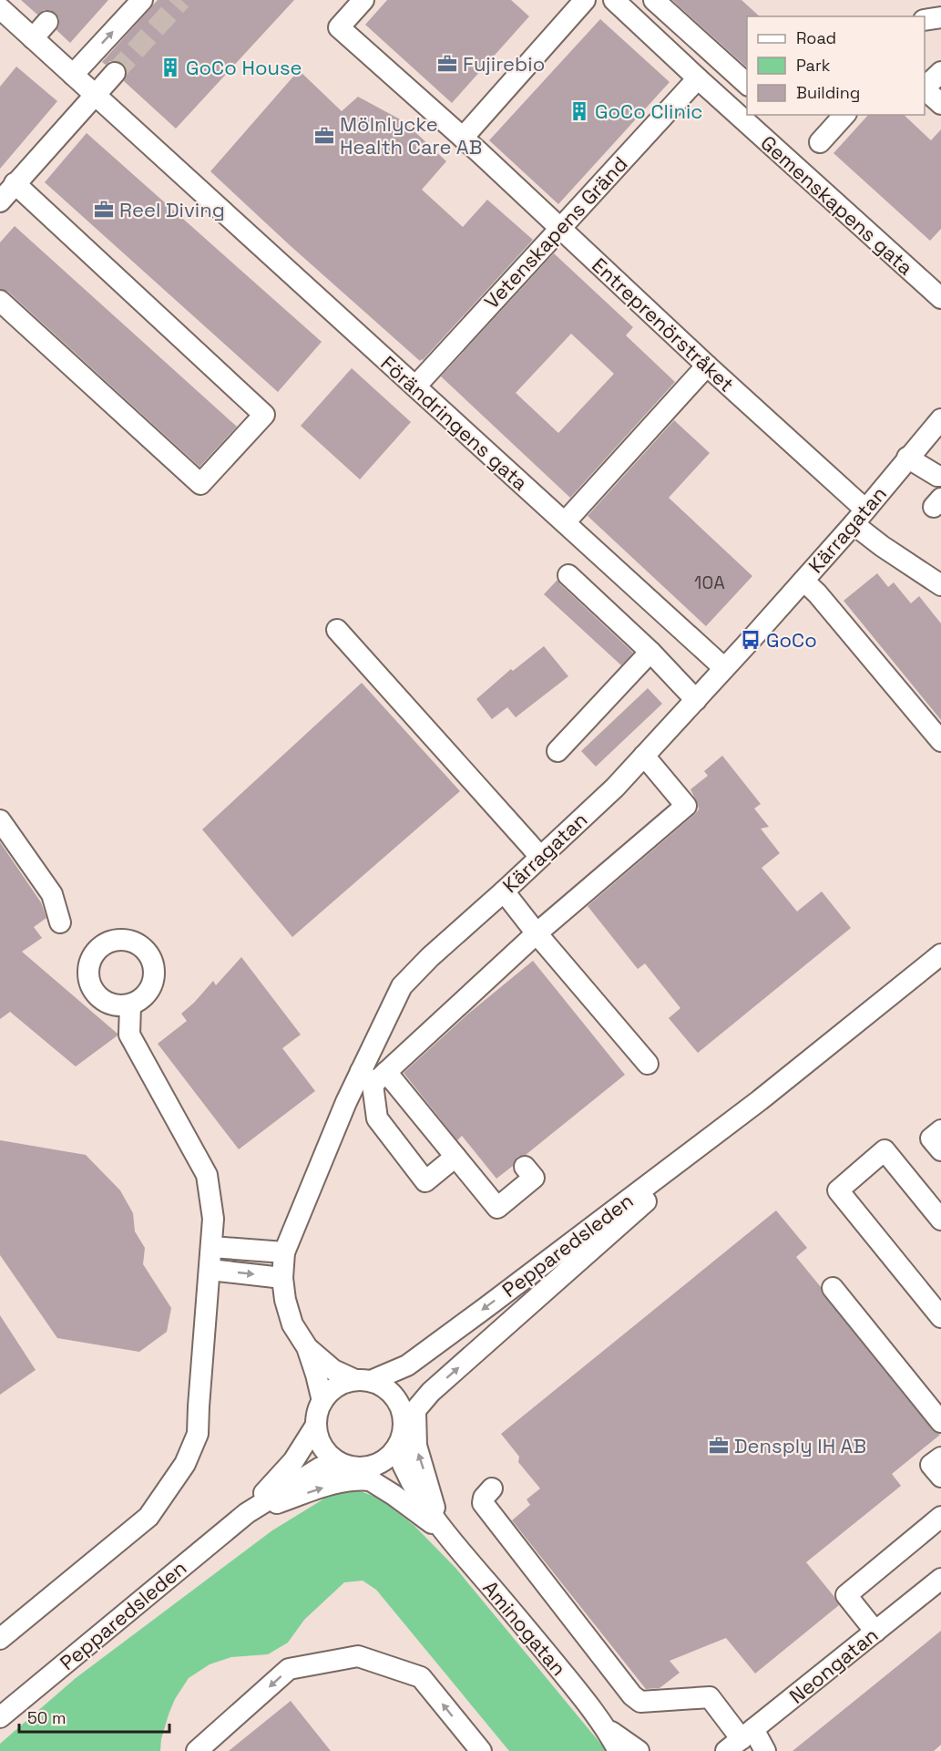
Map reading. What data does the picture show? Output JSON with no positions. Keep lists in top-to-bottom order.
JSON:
{
  "streets": {
    "street": [
      "Gemenskapens gata",
      "Vetenskapens Gränd",
      "Entreprenörstråket",
      "Förändringens gata",
      "Kärragatan",
      "Pepparedsleden",
      "Aminogatan",
      "Neongatan"
    ]
  },
  "crossings": [
    ["Gemenskapens gata", "Vetenskapens Gränd"],
    ["Vetenskapens Gränd", "Entreprenörstråket"],
    ["Vetenskapens Gränd", "Förändringens gata"],
    ["Entreprenörstråket", "Kärragatan"],
    ["Förändringens gata", "Kärragatan"],
    ["Kärragatan", "Pepparedsleden"],
    ["Kärragatan", "Aminogatan"],
    ["Pepparedsleden", "Aminogatan"]
  ],
  "places": {
    "office": [
      "Fujirebio",
      "Mölnlycke Health Care AB",
      "Reel Diving",
      "Densply IH AB"
    ],
    "building": ["GoCo House", "GoCo Clinic"],
    "bus stop": ["GoCo"]
  },
  "house_numbers": ["10A"],
  "legend": ["Road", "Park", "Building"],
  "scale_bar": "50 m"
}
